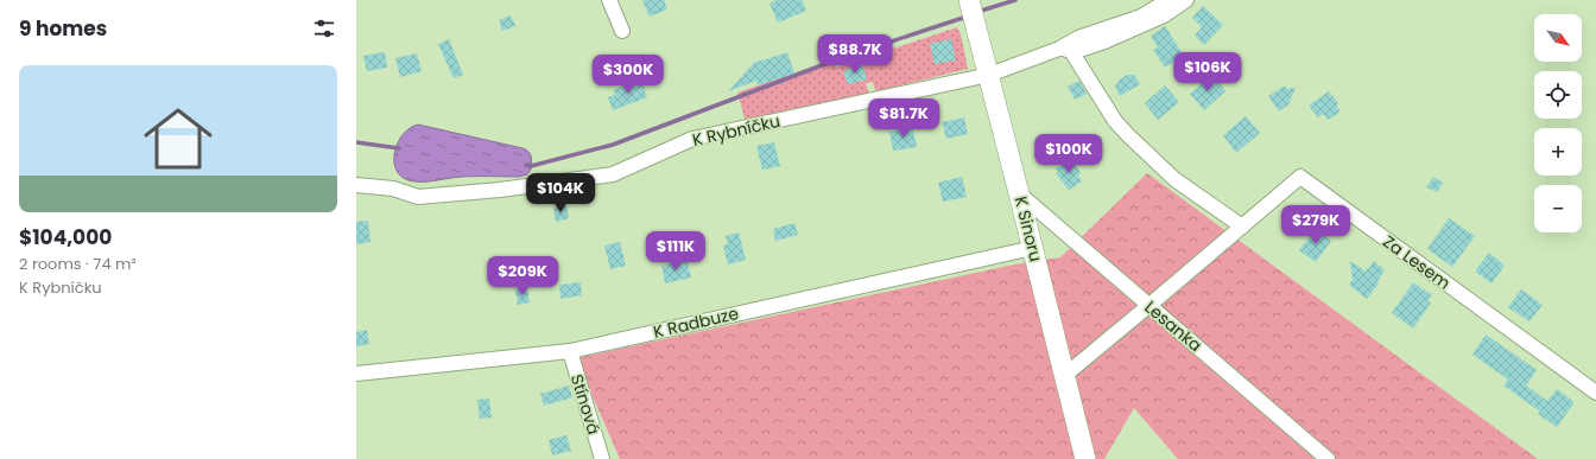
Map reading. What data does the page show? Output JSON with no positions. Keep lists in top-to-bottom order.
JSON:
{
  "streets": {
    "street": [
      "K Rybníčku",
      "K Sinoru",
      "Za Lesem",
      "K Radbuze",
      "Lesanka",
      "Stínová"
    ]
  },
  "crossings": [
    ["K Rybníčku", "K Sinoru"],
    ["K Sinoru", "Za Lesem"],
    ["K Sinoru", "K Radbuze"],
    ["K Sinoru", "Lesanka"],
    ["Za Lesem", "Lesanka"],
    ["K Radbuze", "Stínová"]
  ],
  "north": "bottom right",
  "page": {
    "heading": "9 homes",
    "map_buttons": ["+", "−"],
    "price": [
      "$88.7K",
      "$106K",
      "$300K",
      "$81.7K",
      "$100K",
      "$104K",
      "$279K",
      "$111K",
      "$209K"
    ],
    "list": [
      {
        "name": "$104,000",
        "note": "2 rooms · 74 m² · K Rybníčku"
      }
    ]
  }
}
